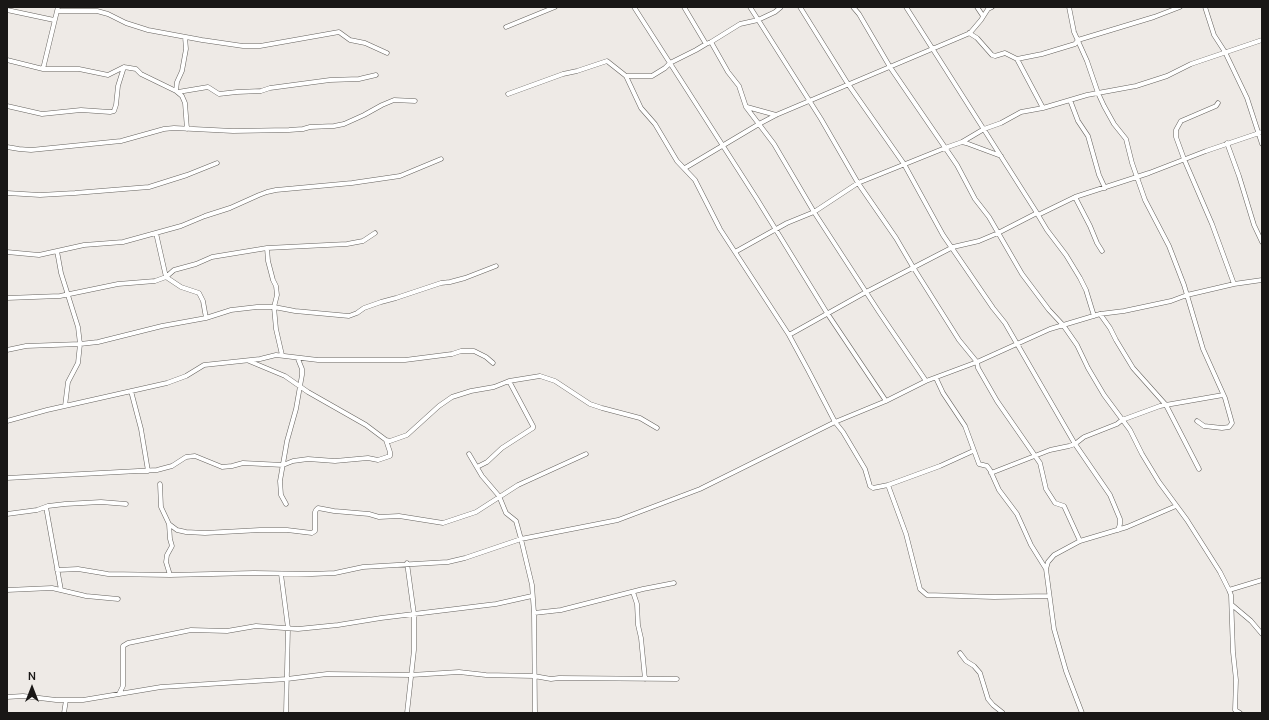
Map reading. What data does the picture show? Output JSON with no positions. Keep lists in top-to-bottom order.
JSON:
{
  "north": "top"
}
